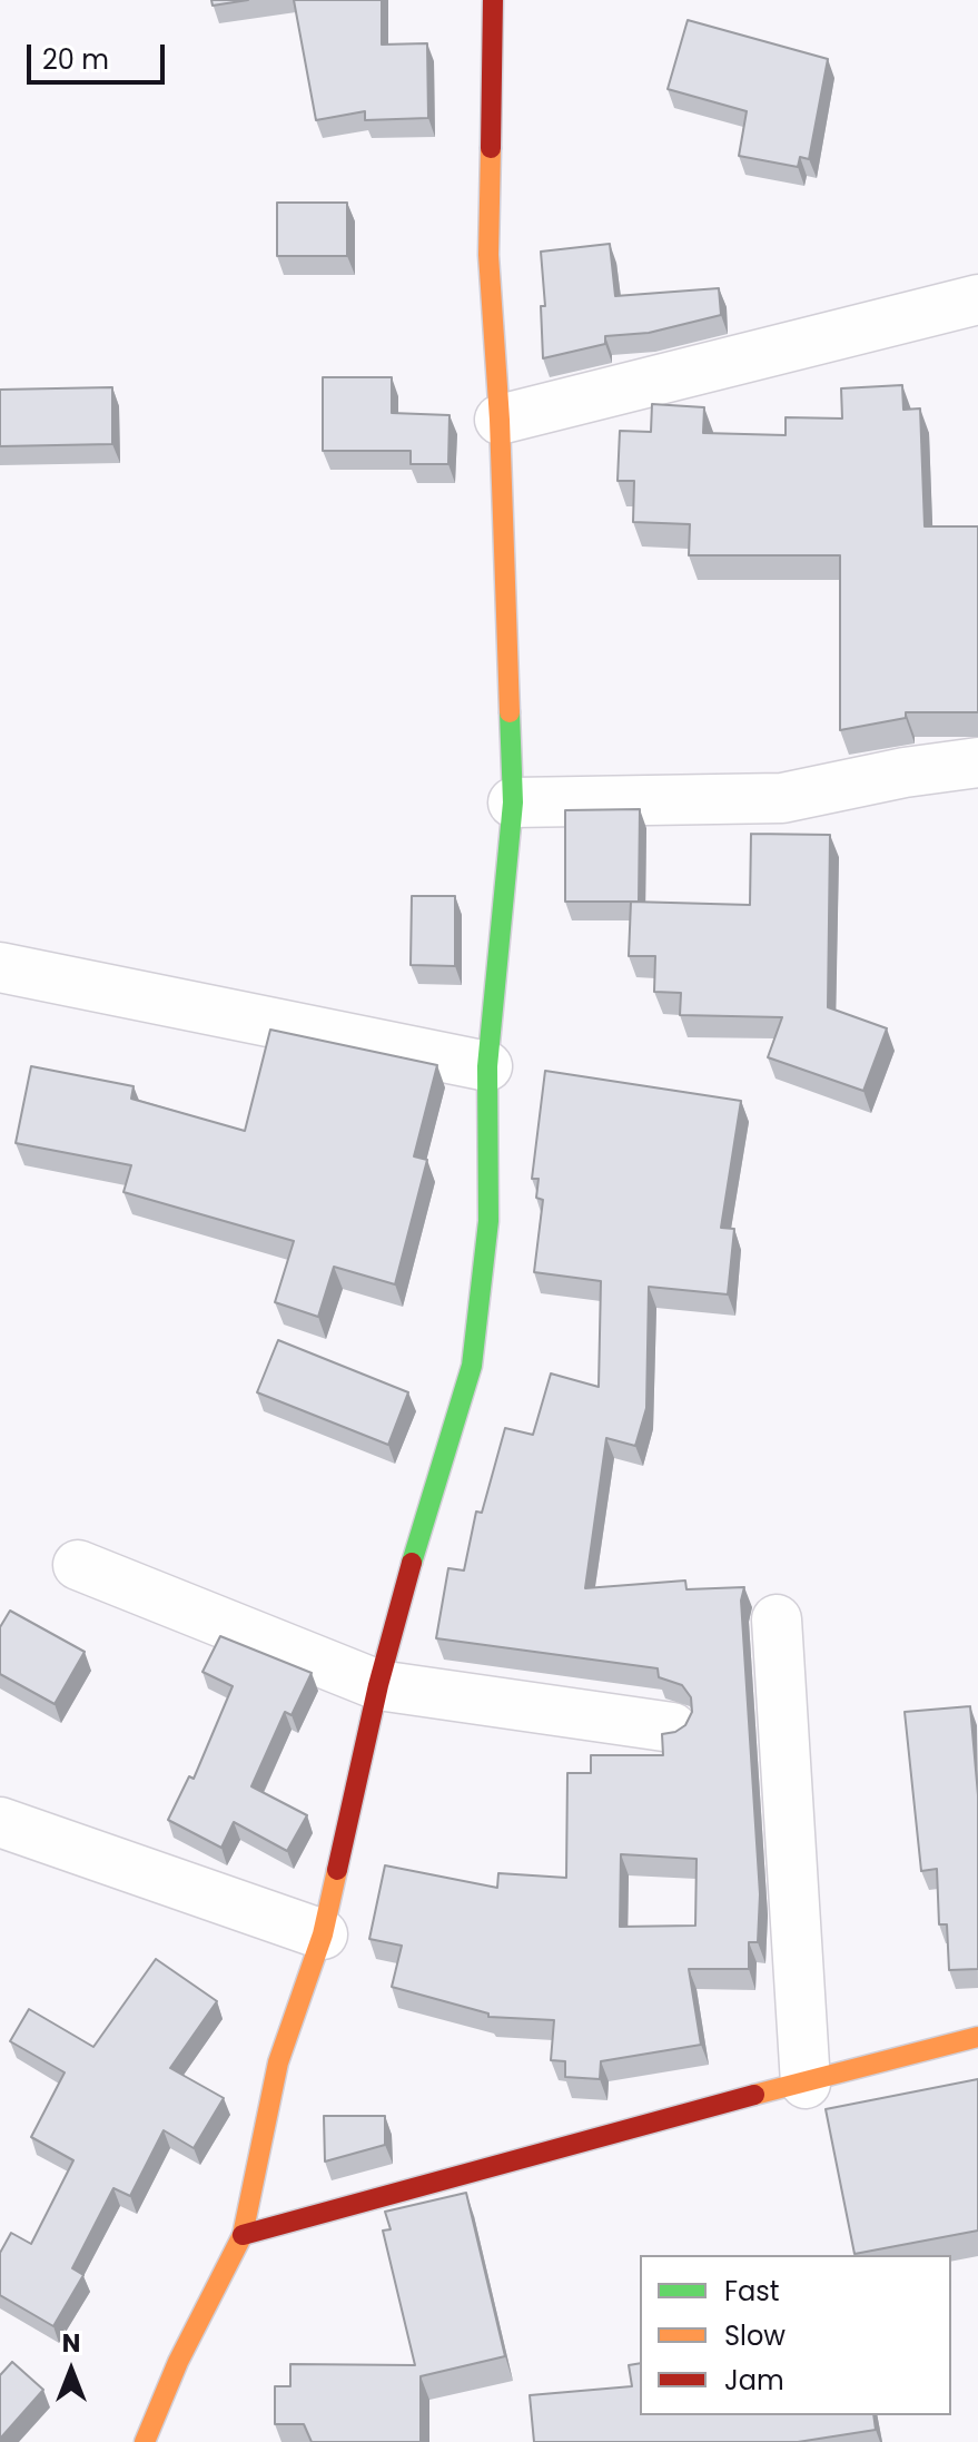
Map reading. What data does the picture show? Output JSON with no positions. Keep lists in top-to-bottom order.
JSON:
{
  "legend": ["Fast", "Slow", "Jam"],
  "scale_bar": "20 m",
  "north": "top"
}
